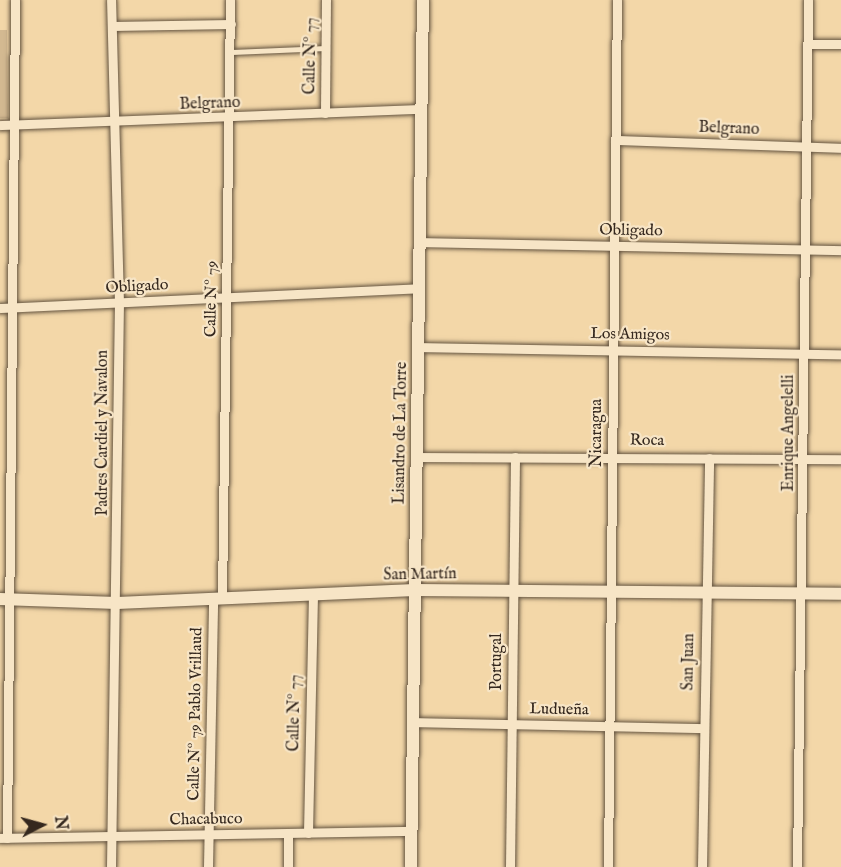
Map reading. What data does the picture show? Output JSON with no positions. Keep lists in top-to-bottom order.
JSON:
{
  "streets": {
    "street": [
      "Calle Nº 77",
      "Belgrano",
      "Obligado",
      "Calle Nº 79",
      "Los Amigos",
      "Padres Cardiel y Navalon",
      "Lisandro de La Torre",
      "Nicaragua",
      "Enrique Angelelli",
      "Roca",
      "San Martín",
      "Portugal",
      "San Juan",
      "Ludueña",
      "Calle Nº 79 Pablo Vrillaud",
      "Chacabuco"
    ]
  },
  "crossings": [
    ["Calle Nº 77", "Belgrano"],
    ["Calle Nº 77", "San Martín"],
    ["Calle Nº 77", "Chacabuco"],
    ["Belgrano", "Calle Nº 79"],
    ["Belgrano", "Padres Cardiel y Navalon"],
    ["Belgrano", "Lisandro de La Torre"],
    ["Belgrano", "Nicaragua"],
    ["Belgrano", "Enrique Angelelli"],
    ["Obligado", "Calle Nº 79"],
    ["Obligado", "Padres Cardiel y Navalon"],
    ["Obligado", "Lisandro de La Torre"],
    ["Obligado", "Nicaragua"],
    ["Obligado", "Enrique Angelelli"],
    ["Calle Nº 79", "San Martín"],
    ["Calle Nº 79", "Calle Nº 79 Pablo Vrillaud"],
    ["Los Amigos", "Lisandro de La Torre"],
    ["Los Amigos", "Nicaragua"],
    ["Los Amigos", "Enrique Angelelli"],
    ["Padres Cardiel y Navalon", "San Martín"],
    ["Padres Cardiel y Navalon", "Chacabuco"],
    ["Lisandro de La Torre", "Roca"],
    ["Lisandro de La Torre", "San Martín"],
    ["Lisandro de La Torre", "Ludueña"],
    ["Lisandro de La Torre", "Chacabuco"],
    ["Nicaragua", "Roca"],
    ["Nicaragua", "San Martín"],
    ["Nicaragua", "Ludueña"],
    ["Enrique Angelelli", "Roca"],
    ["Enrique Angelelli", "San Martín"],
    ["Roca", "Portugal"],
    ["Roca", "San Juan"],
    ["San Martín", "Portugal"],
    ["San Martín", "San Juan"],
    ["San Martín", "Calle Nº 79 Pablo Vrillaud"],
    ["Portugal", "Ludueña"],
    ["San Juan", "Ludueña"],
    ["Calle Nº 79 Pablo Vrillaud", "Chacabuco"]
  ],
  "north": "right"
}
